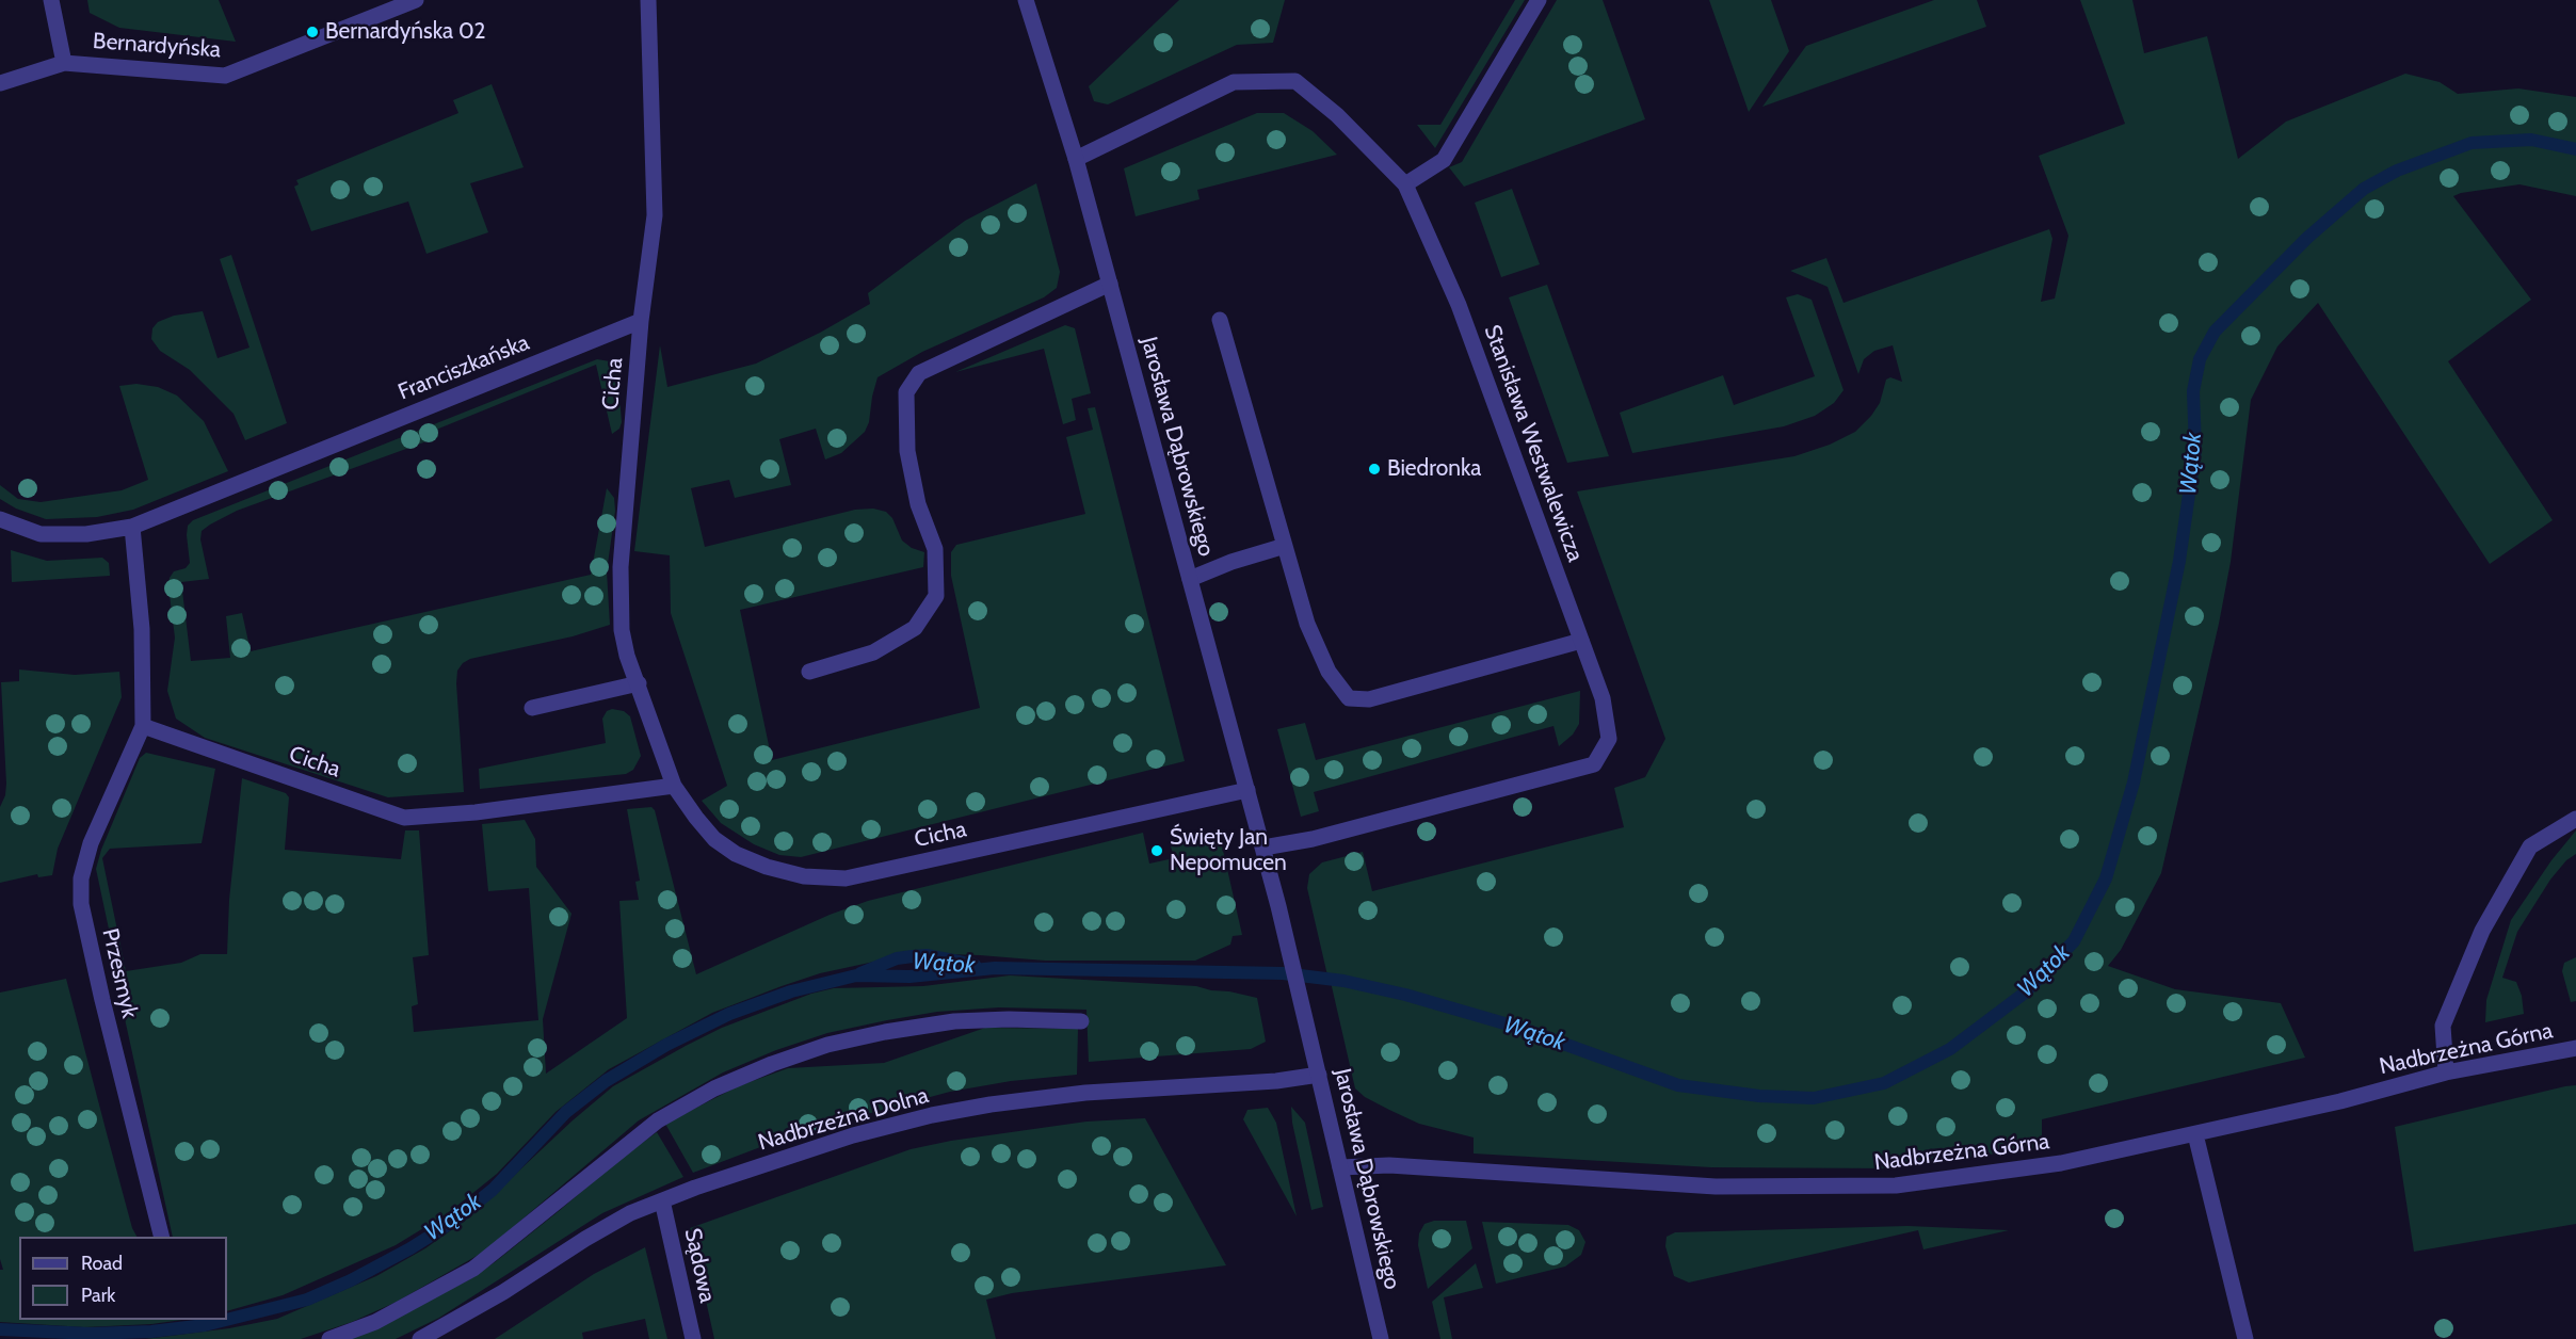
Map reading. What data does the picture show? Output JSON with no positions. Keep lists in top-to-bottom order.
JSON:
{
  "streets": {
    "street": [
      "Bernardyńska",
      "Franciszkańska",
      "Cicha",
      "Stanisława Westwalewicza",
      "Jarosława Dąbrowskiego",
      "Przesmyk",
      "Nadbrzeżna Górna",
      "Nadbrzeżna Dolna",
      "Sądowa"
    ]
  },
  "crossings": [
    ["Franciszkańska", "Cicha"],
    ["Cicha", "Jarosława Dąbrowskiego"],
    ["Cicha", "Przesmyk"],
    ["Stanisława Westwalewicza", "Jarosława Dąbrowskiego"],
    ["Jarosława Dąbrowskiego", "Nadbrzeżna Górna"],
    ["Jarosława Dąbrowskiego", "Nadbrzeżna Dolna"],
    ["Nadbrzeżna Dolna", "Sądowa"]
  ],
  "water": ["Wątok"],
  "places": ["Bernardyńska 02", "Biedronka", "Święty Jan Nepomucen"],
  "legend": ["Road", "Park"]
}
